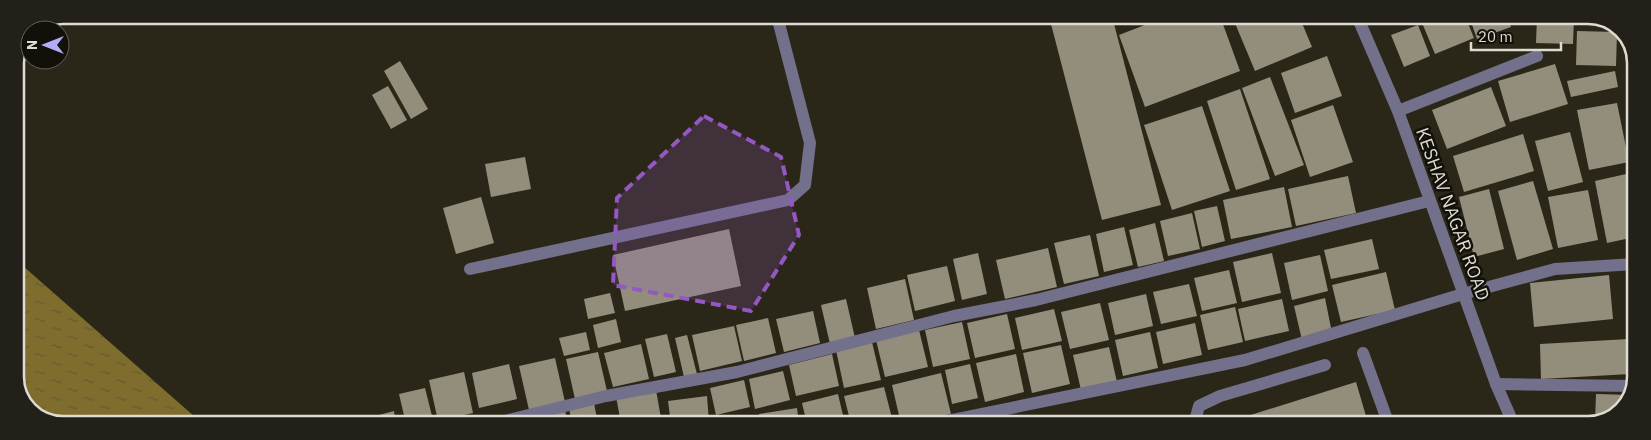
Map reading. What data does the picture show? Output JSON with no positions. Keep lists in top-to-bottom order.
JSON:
{
  "streets": {
    "street": ["KESHAV NAGAR ROAD"]
  },
  "scale_bar": "20 m",
  "north": "left"
}
